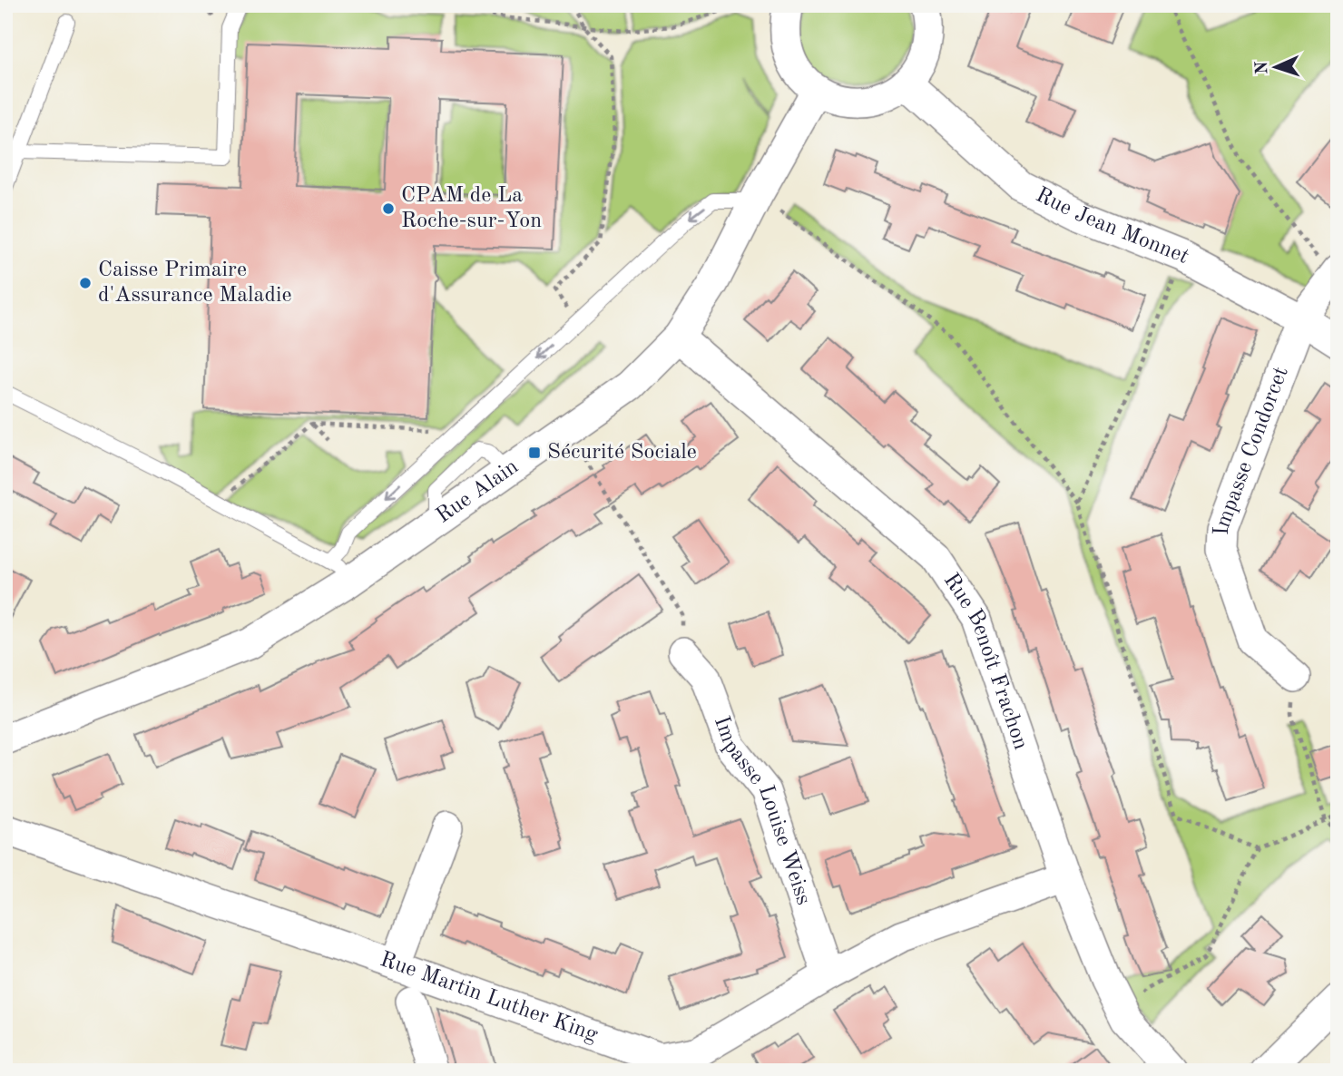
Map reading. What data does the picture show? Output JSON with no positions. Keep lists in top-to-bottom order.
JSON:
{
  "streets": {
    "street": [
      "Rue Jean Monnet",
      "Impasse Condorcet",
      "Rue Alain",
      "Rue Benoît Frachon",
      "Impasse Louise Weiss",
      "Rue Martin Luther King"
    ]
  },
  "crossings": [
    ["Rue Jean Monnet", "Impasse Condorcet"],
    ["Rue Alain", "Rue Benoît Frachon"],
    ["Rue Benoît Frachon", "Rue Martin Luther King"],
    ["Impasse Louise Weiss", "Rue Martin Luther King"]
  ],
  "places": {
    "other": ["CPAM de La Roche-sur-Yon", "Caisse Primaire d'Assurance Maladie"],
    "transit": ["Sécurité Sociale"]
  },
  "north": "left"
}
